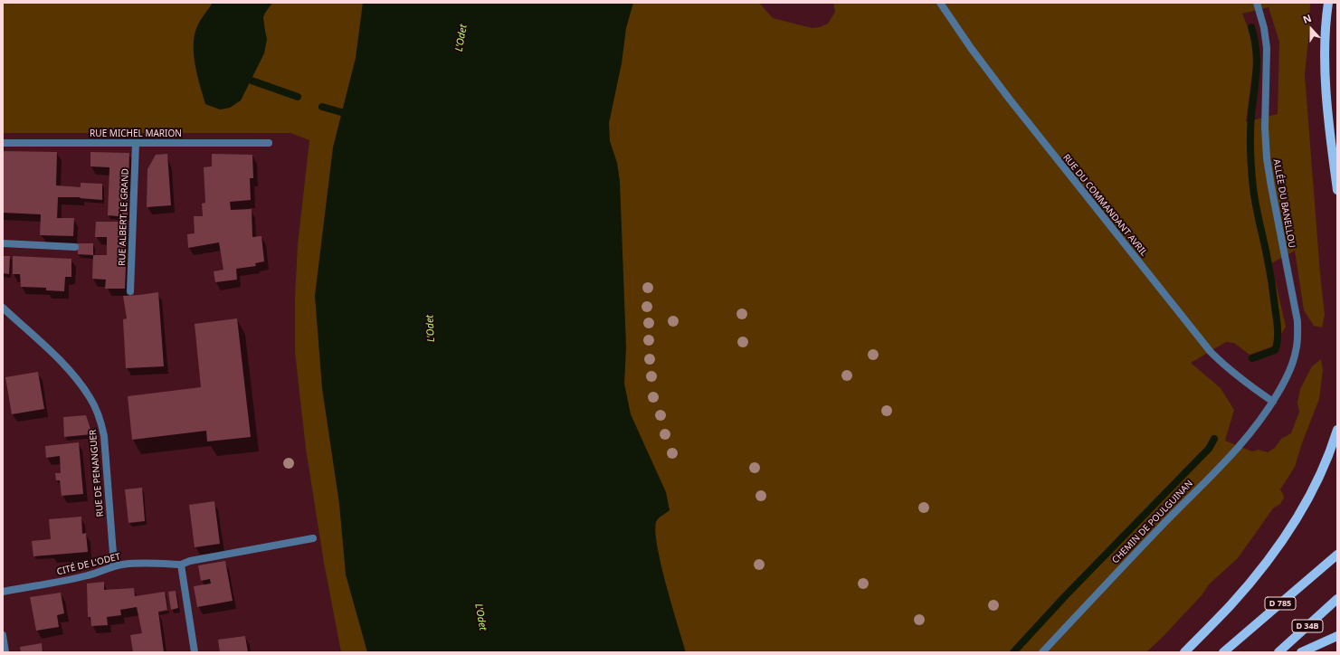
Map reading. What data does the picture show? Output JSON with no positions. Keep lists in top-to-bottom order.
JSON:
{
  "streets": {
    "main road": ["D 785", "D 34B"],
    "street": [
      "RUE MICHEL MARION",
      "ALLÉE DU BANELLOU",
      "RUE DU COMMANDANT AVRIL",
      "RUE ALBERT LE GRAND",
      "RUE DE PENANGUER",
      "CHEMIN DE POULGUINAN",
      "CITÉ DE L'ODET"
    ]
  },
  "crossings": [
    ["RUE MICHEL MARION", "RUE ALBERT LE GRAND"],
    ["ALLÉE DU BANELLOU", "RUE DU COMMANDANT AVRIL"],
    ["ALLÉE DU BANELLOU", "CHEMIN DE POULGUINAN"],
    ["RUE DU COMMANDANT AVRIL", "CHEMIN DE POULGUINAN"],
    ["RUE DE PENANGUER", "CITÉ DE L'ODET"]
  ],
  "water": ["L'Odet"],
  "north": "top"
}
